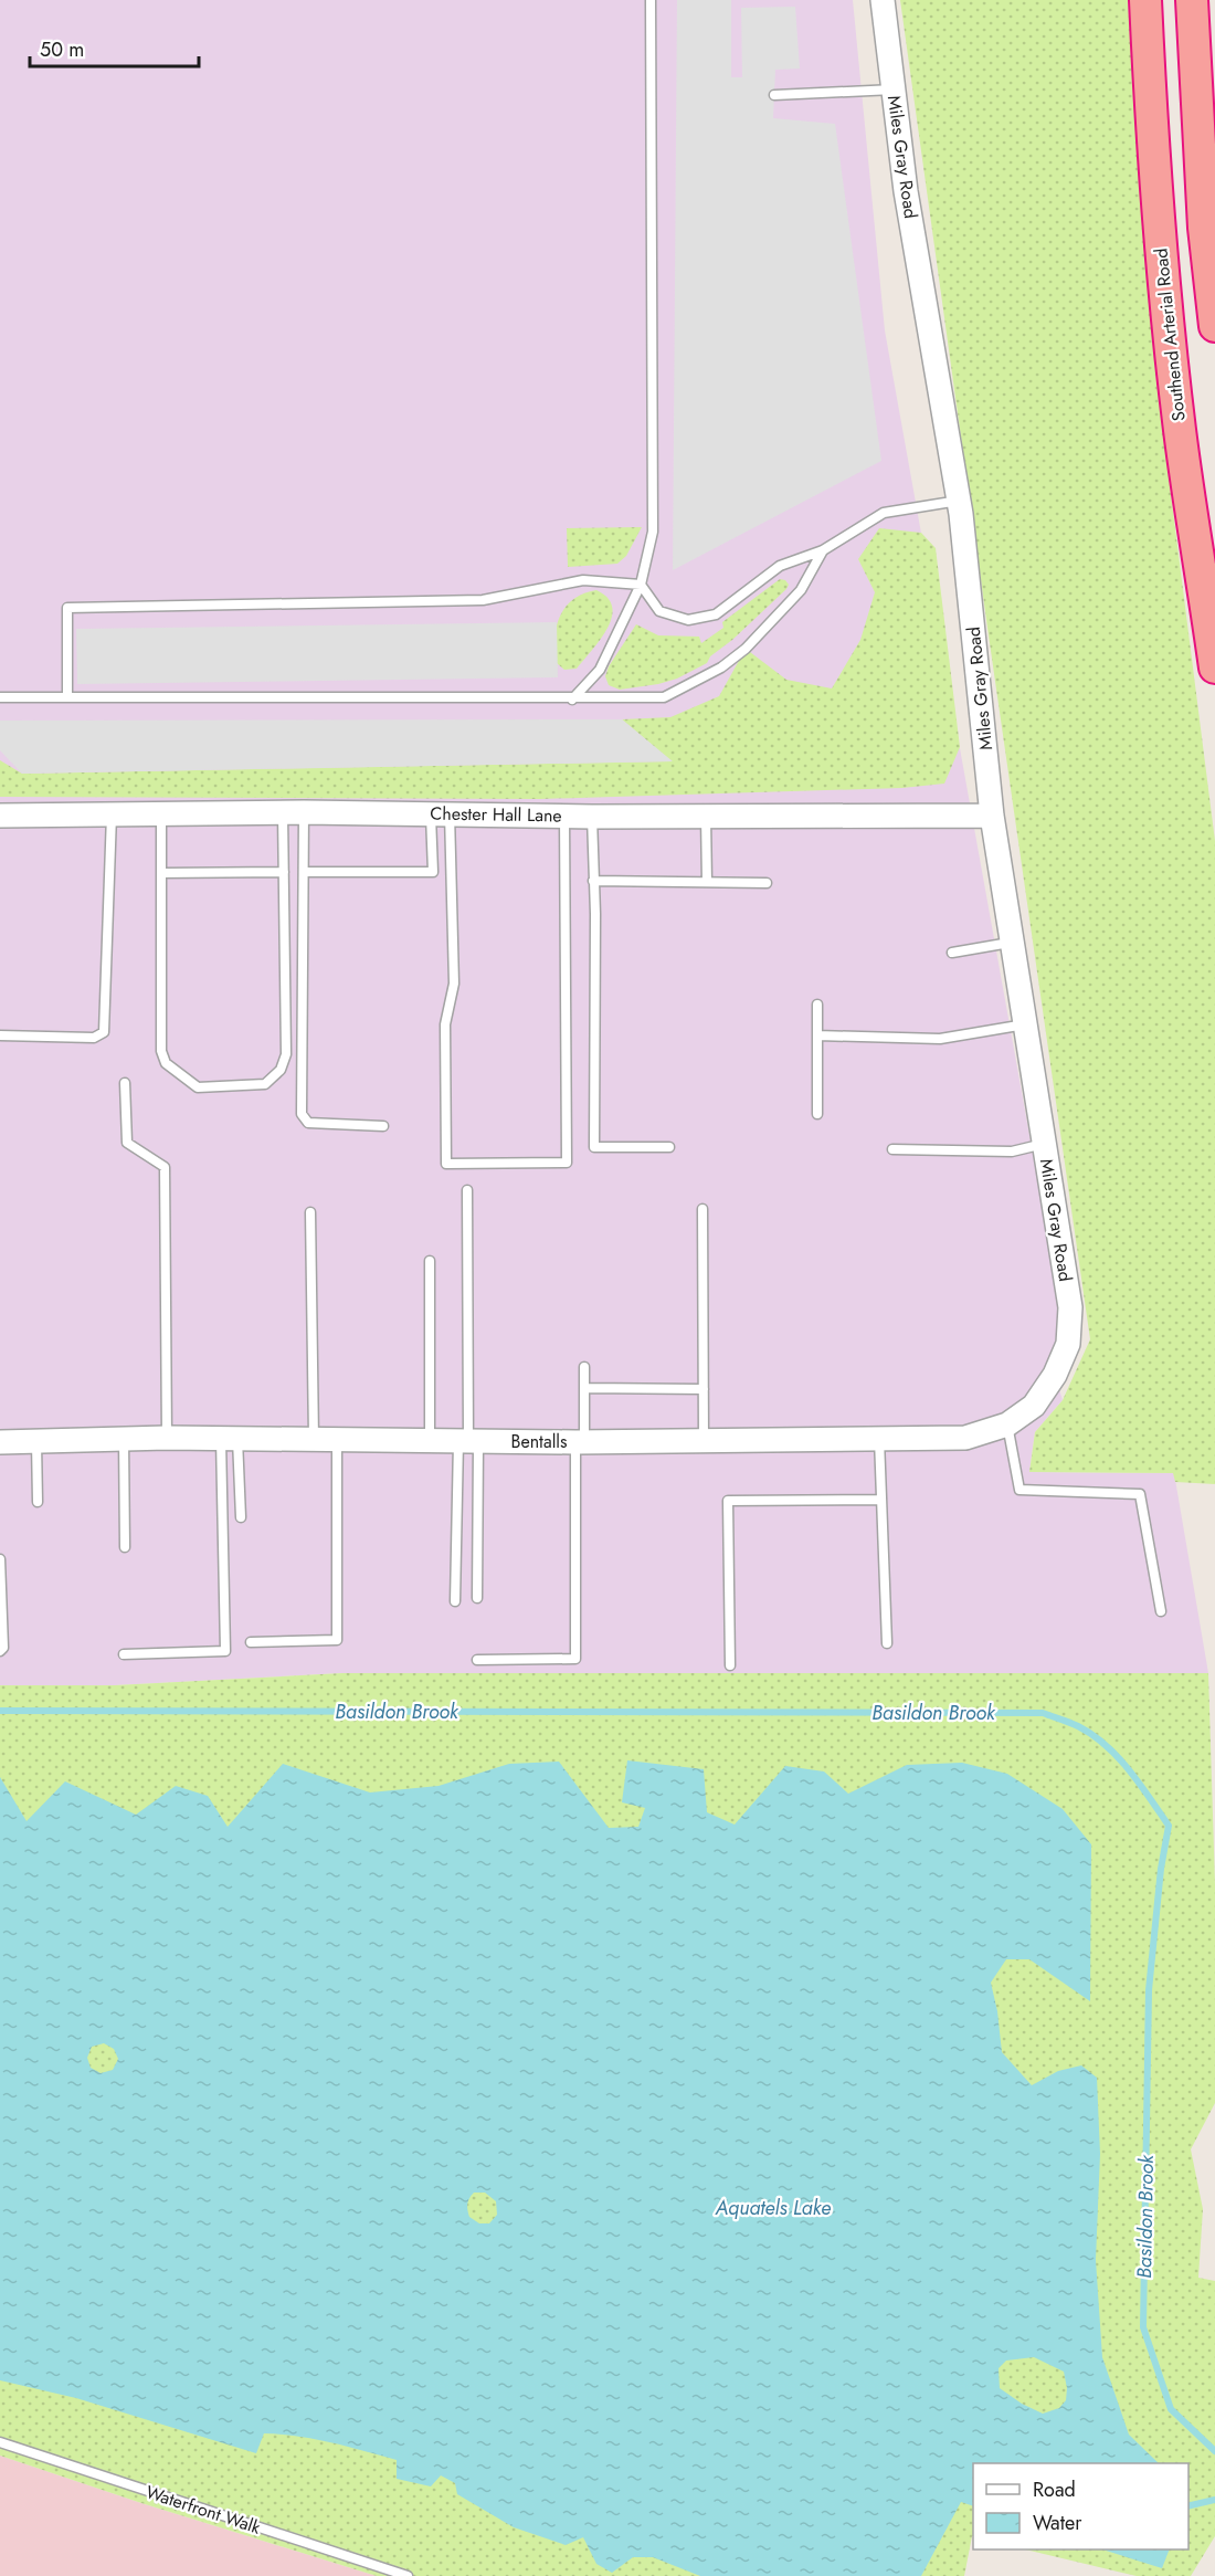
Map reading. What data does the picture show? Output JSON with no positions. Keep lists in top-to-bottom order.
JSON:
{
  "streets": {
    "highway": ["Southend Arterial Road"],
    "street": ["Miles Gray Road", "Chester Hall Lane", "Bentalls"],
    "lane": ["Waterfront Walk"]
  },
  "crossings": [
    ["Miles Gray Road", "Chester Hall Lane"],
    ["Miles Gray Road", "Bentalls"]
  ],
  "water": ["Basildon Brook", "Aquatels Lake"],
  "legend": ["Road", "Water"],
  "scale_bar": "50 m"
}
